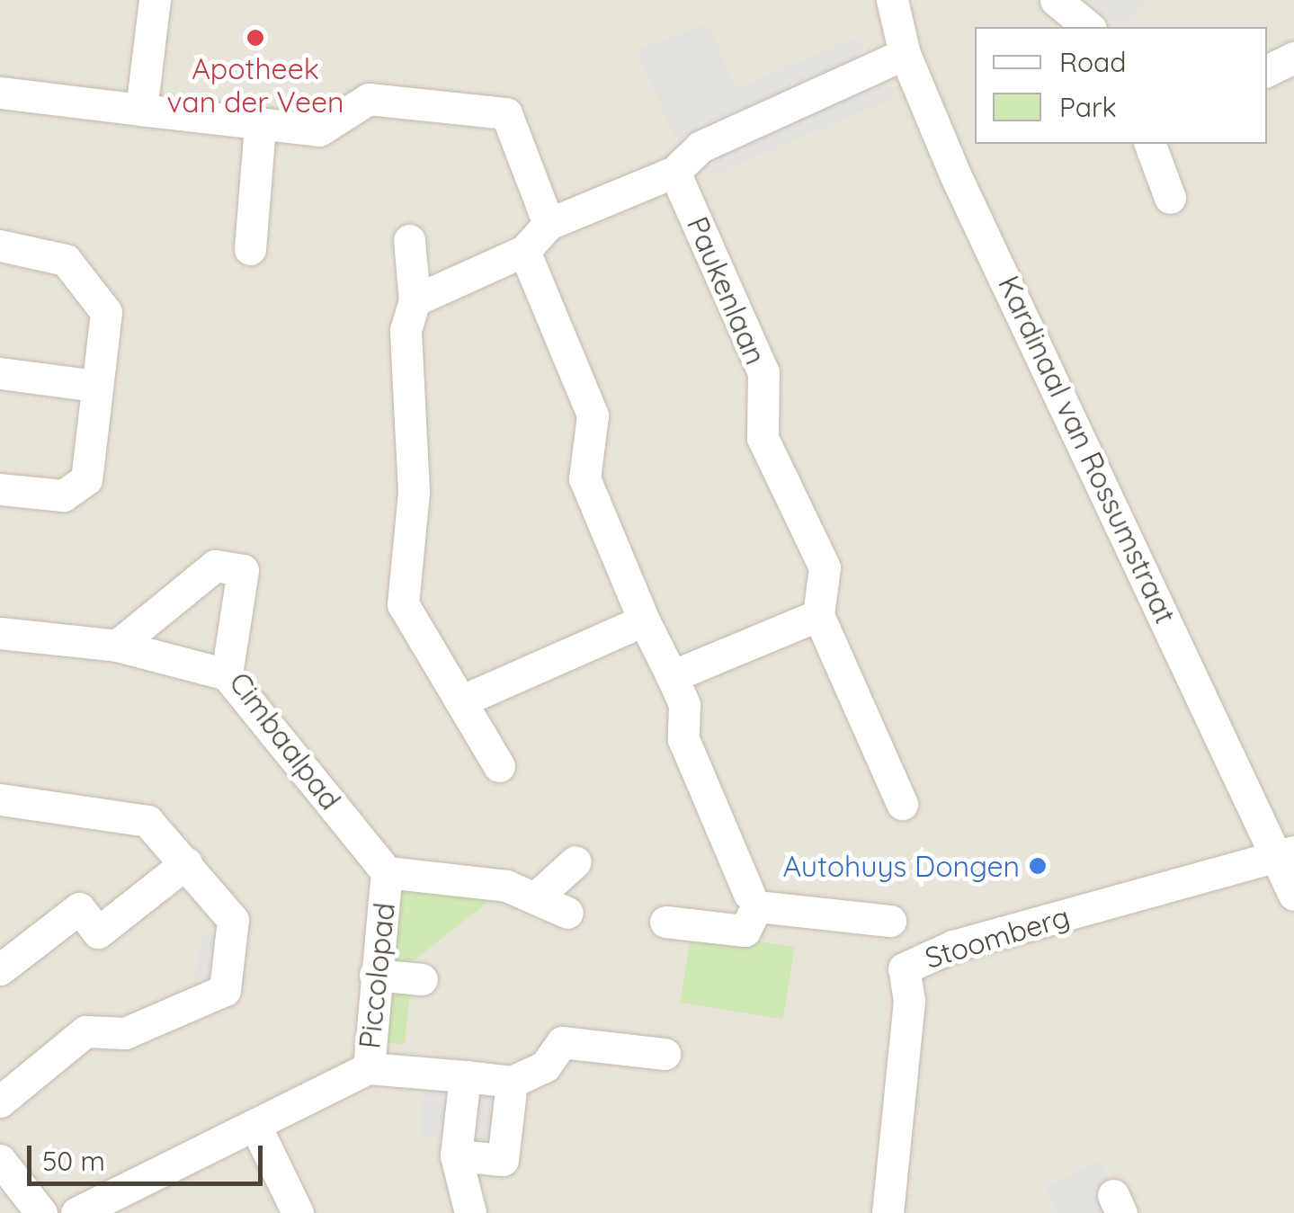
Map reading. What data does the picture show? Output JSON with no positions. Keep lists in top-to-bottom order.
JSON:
{
  "streets": {
    "street": [
      "Paukenlaan",
      "Kardinaal van Rossumstraat",
      "Cimbaalpad",
      "Stoomberg",
      "Piccolopad"
    ]
  },
  "crossings": [
    ["Kardinaal van Rossumstraat", "Stoomberg"],
    ["Cimbaalpad", "Piccolopad"]
  ],
  "places": ["Apotheek van der Veen", "Autohuys Dongen"],
  "legend": ["Road", "Park"],
  "scale_bar": "50 m"
}
